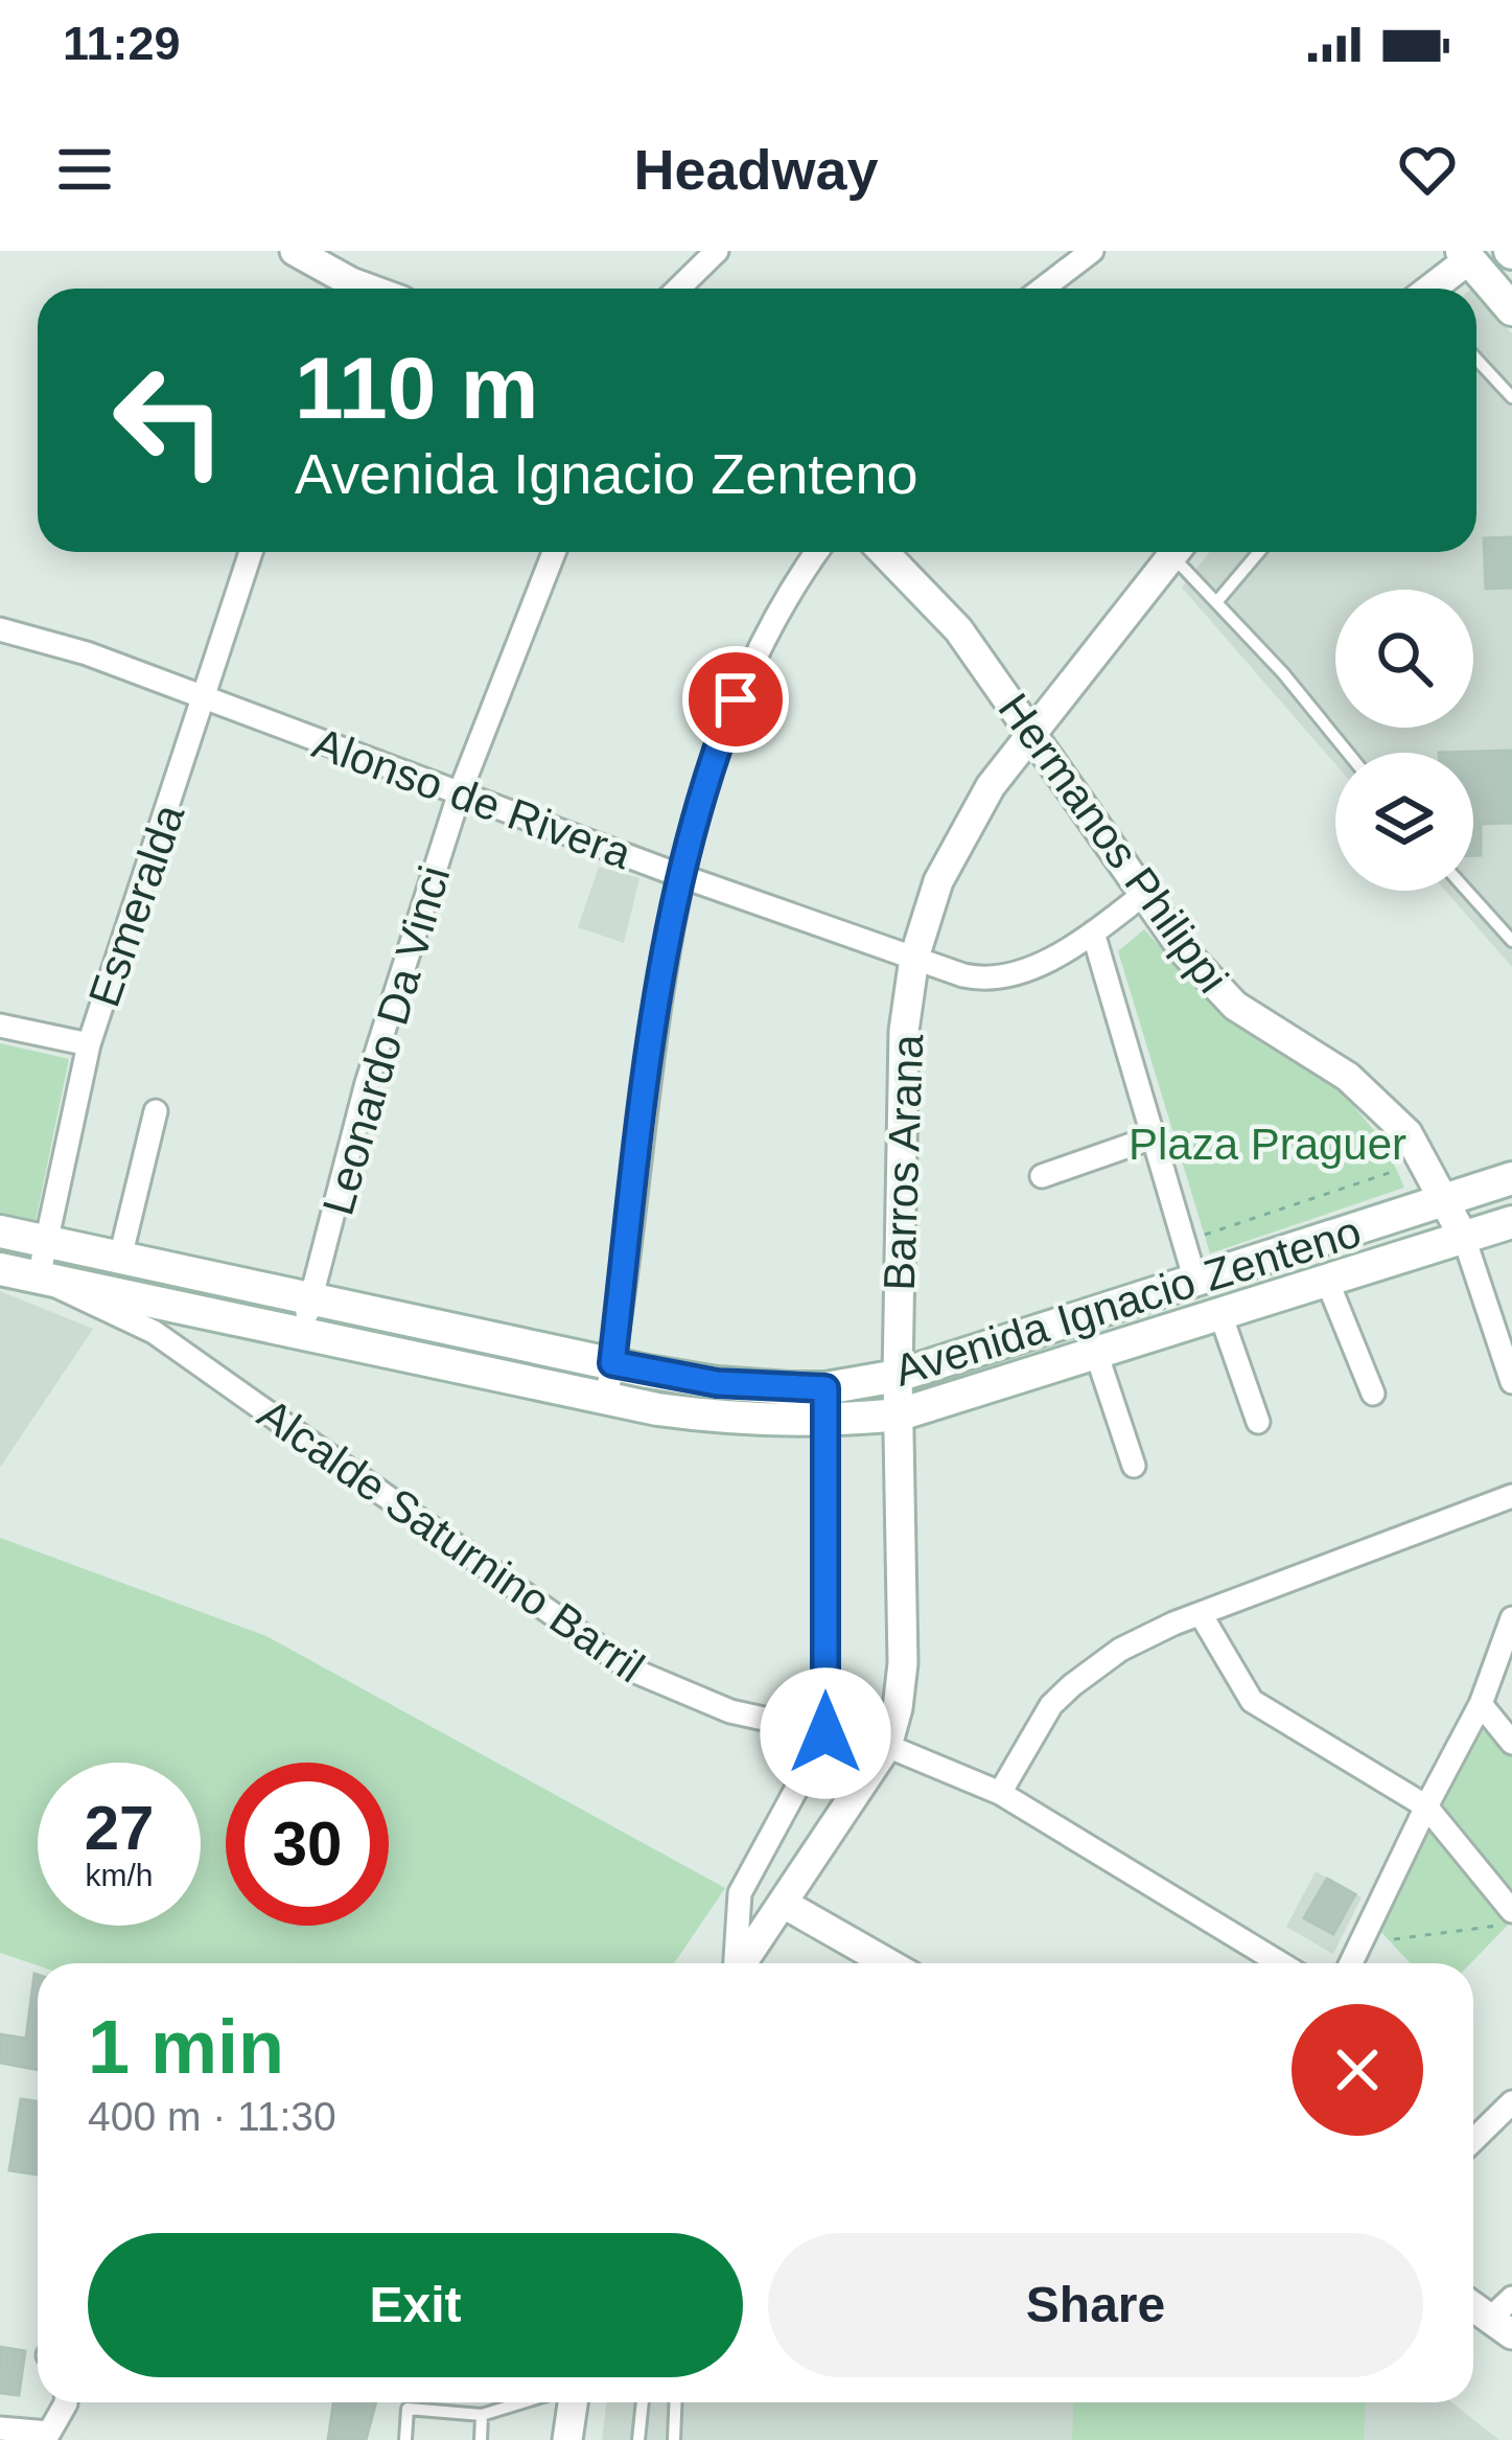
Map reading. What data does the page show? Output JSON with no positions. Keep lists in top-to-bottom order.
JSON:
{
  "streets": {
    "main road": ["Avenida Ignacio Zenteno"],
    "street": [
      "Alonso de Rivera",
      "Hermanos Philippi",
      "Esmeralda",
      "Leonardo Da Vinci",
      "Barros Arana",
      "Alcalde Saturnino Barril"
    ]
  },
  "crossings": [
    ["Alonso de Rivera", "Hermanos Philippi"],
    ["Alonso de Rivera", "Esmeralda"],
    ["Alonso de Rivera", "Leonardo Da Vinci"],
    ["Alonso de Rivera", "Barros Arana"],
    ["Hermanos Philippi", "Barros Arana"],
    ["Hermanos Philippi", "Avenida Ignacio Zenteno"],
    ["Esmeralda", "Avenida Ignacio Zenteno"],
    ["Esmeralda", "Alcalde Saturnino Barril"],
    ["Leonardo Da Vinci", "Avenida Ignacio Zenteno"],
    ["Barros Arana", "Avenida Ignacio Zenteno"],
    ["Barros Arana", "Alcalde Saturnino Barril"],
    ["Avenida Ignacio Zenteno", "Alcalde Saturnino Barril"]
  ],
  "parks": ["Plaza Praguer"],
  "page": {
    "status": "11:29",
    "header": "Headway",
    "turn": ["110 m", "Avenida Ignacio Zenteno"],
    "speed": "27 km/h",
    "limit": "30",
    "heading": ["1 min", "400 m · 11:30"],
    "buttons": ["Exit", "Share"]
  }
}
